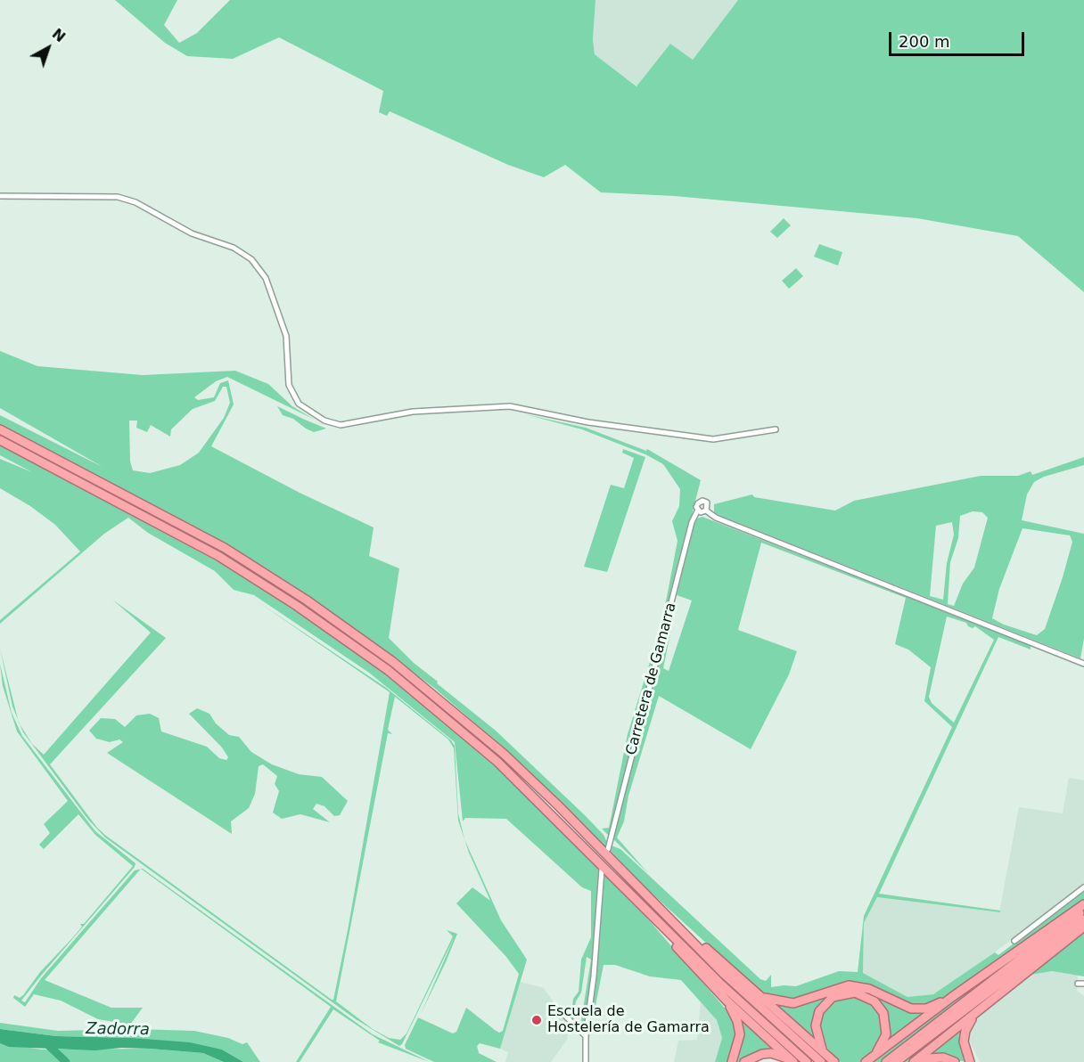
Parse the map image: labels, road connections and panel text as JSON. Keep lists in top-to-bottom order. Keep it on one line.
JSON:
{"streets":{"street":["Carretera de Gamarra"]},"water":["Zadorra"],"places":["Escuela de Hostelería de Gamarra"],"scale_bar":"200 m","north":"top right"}
